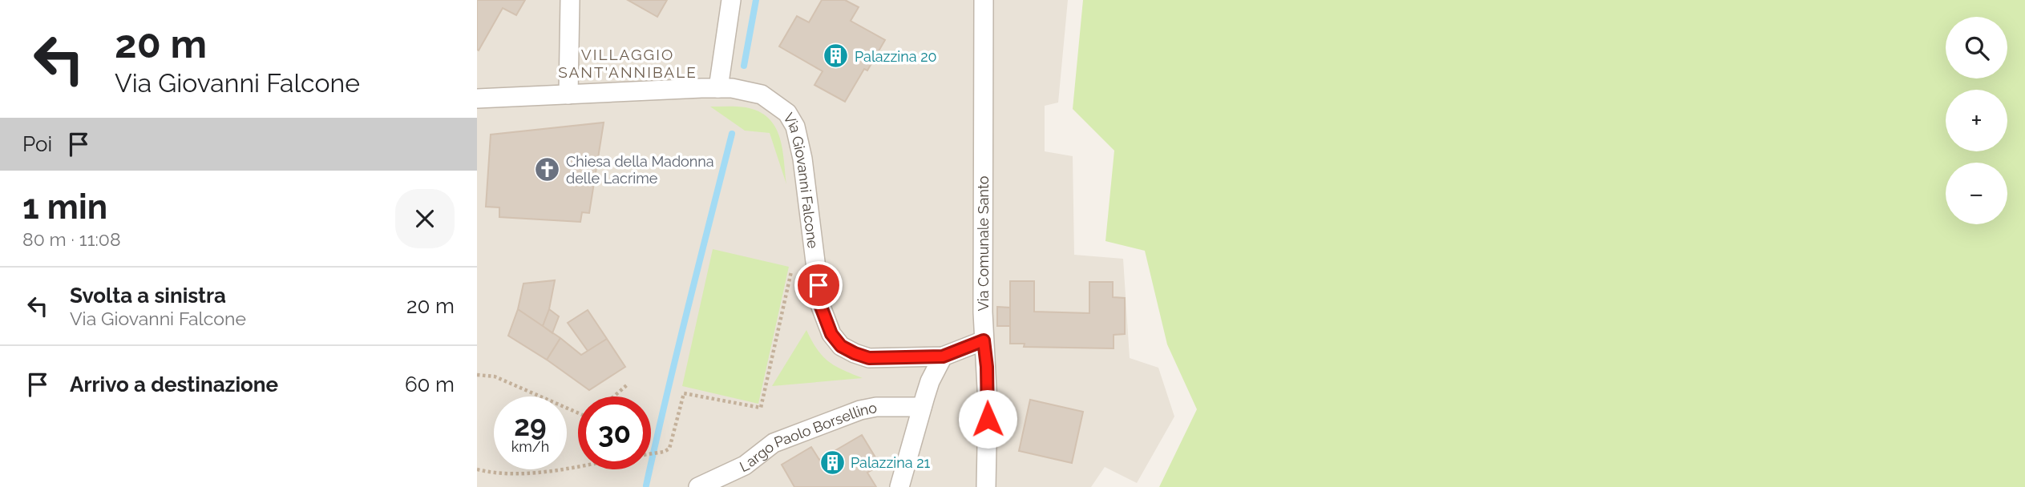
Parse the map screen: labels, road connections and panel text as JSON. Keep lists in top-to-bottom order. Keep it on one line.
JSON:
{"streets":{"street":["Via Giovanni Falcone","Via Comunale Santo","Largo Paolo Borsellino"]},"crossings":[["Via Giovanni Falcone","Via Comunale Santo"]],"districts":["VILLAGGIO SANT'ANNIBALE"],"places":{"building":["Palazzina 20","Palazzina 21"],"church":["Chiesa della Madonna delle Lacrime"]},"page":{"turn":["20 m","Via Giovanni Falcone"],"map_buttons":["+","−"],"then":"Poi","heading":["1 min","80 m · 11:08"],"list":[{"name":"Svolta a sinistra","note":"Via Giovanni Falcone","value":"20 m"},{"name":"Arrivo a destinazione","value":"60 m"}],"speed":"29 km/h","limit":"30"}}
